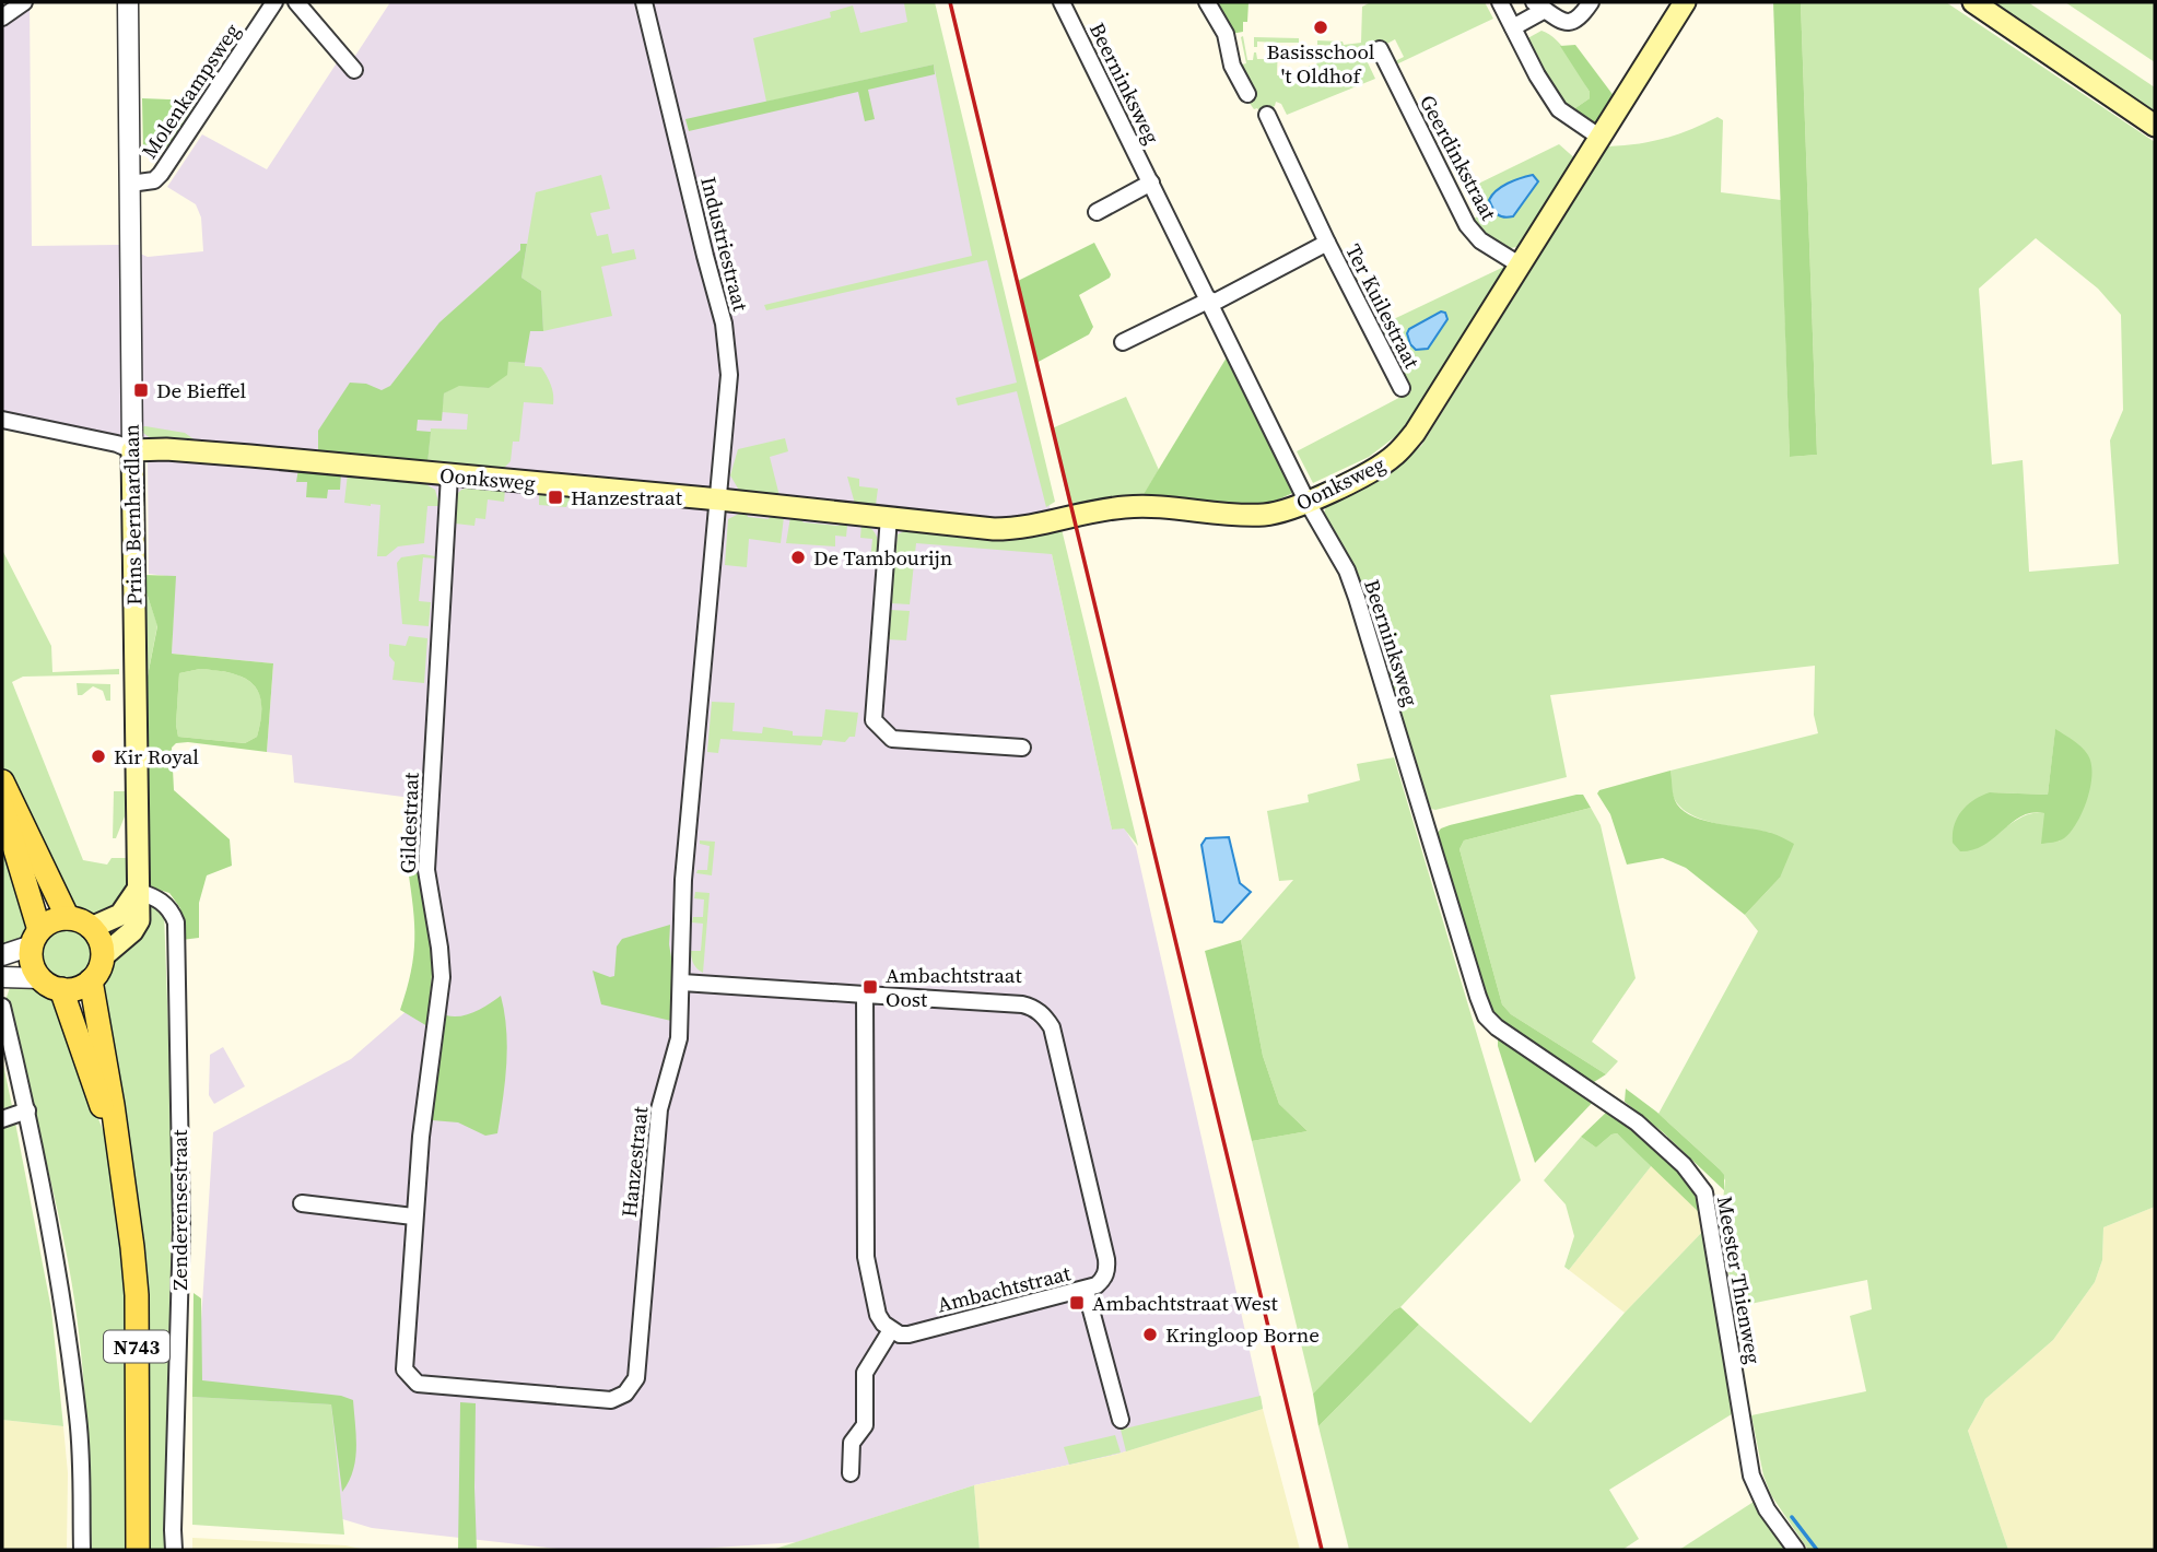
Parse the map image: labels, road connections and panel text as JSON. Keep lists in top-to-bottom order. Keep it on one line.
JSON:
{"streets":{"main road":["Oonksweg","Prins Bernhardlaan","Zenderensestraat","N743"],"street":["Beerninksweg","Molenkampsweg","Geerdinkstraat","Industriestraat","Ter Kuilestraat","Gildestraat","Hanzestraat","Meester Thienweg","Ambachtstraat"]},"crossings":[["Beerninksweg","Ter Kuilestraat"],["Beerninksweg","Oonksweg"],["Beerninksweg","Meester Thienweg"],["Molenkampsweg","Prins Bernhardlaan"],["Geerdinkstraat","Oonksweg"],["Industriestraat","Oonksweg"],["Industriestraat","Hanzestraat"],["Oonksweg","Prins Bernhardlaan"],["Oonksweg","Gildestraat"],["Oonksweg","Hanzestraat"],["Prins Bernhardlaan","Zenderensestraat"],["Prins Bernhardlaan","N743"],["Gildestraat","Hanzestraat"],["Hanzestraat","Ambachtstraat"],["Zenderensestraat","N743"]],"places":{"other":["Basisschool 't Oldhof","De Tambourijn","Kir Royal","Kringloop Borne"],"transit":["De Bieffel","Hanzestraat","Ambachtstraat Oost","Ambachtstraat West"]}}
